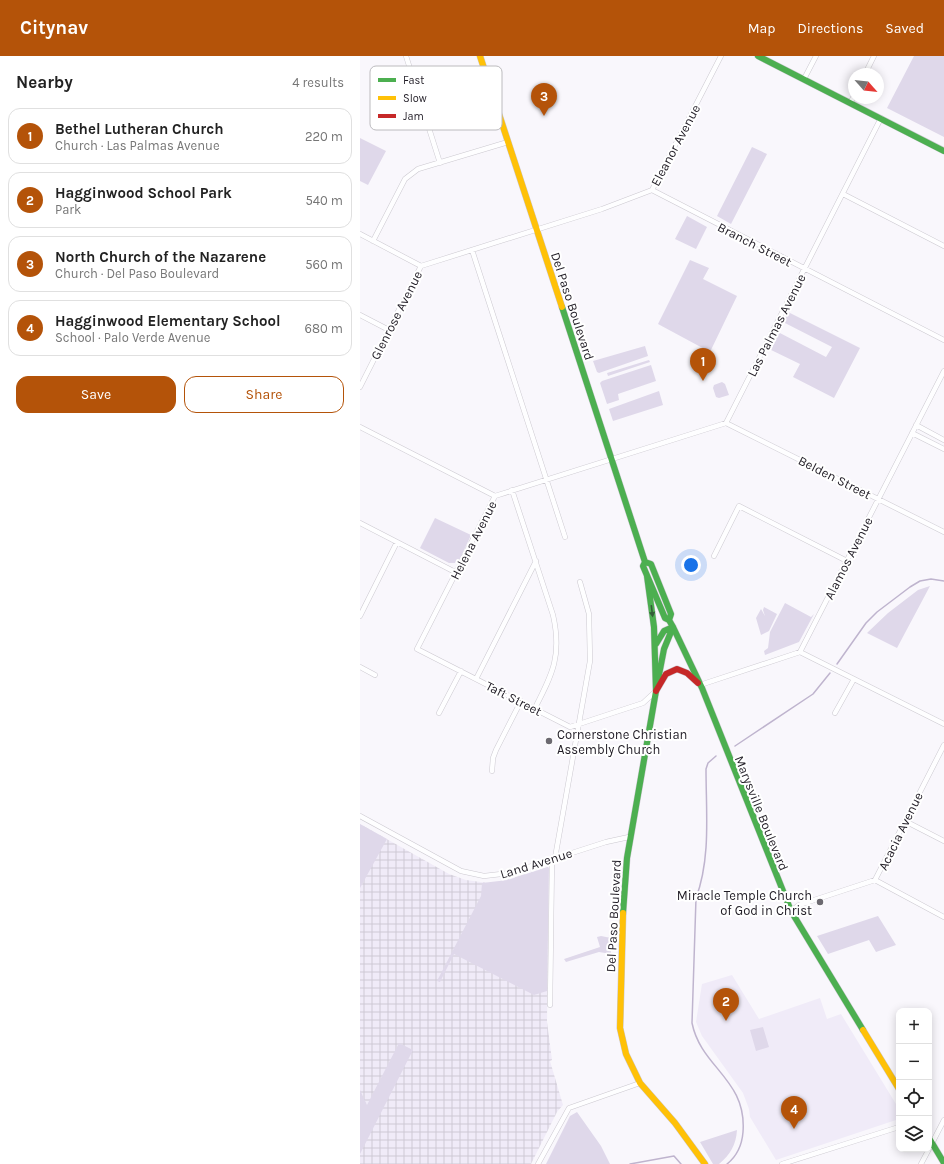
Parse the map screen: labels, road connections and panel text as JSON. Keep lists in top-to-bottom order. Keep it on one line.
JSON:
{"streets":{"main road":["Del Paso Boulevard","Marysville Boulevard"],"street":["Eleanor Avenue","Branch Street","Glenrose Avenue","Las Palmas Avenue","Belden Street","Helena Avenue","Alamos Avenue","Taft Street","Acacia Avenue","Land Avenue"]},"crossings":[["Eleanor Avenue","Branch Street"],["Eleanor Avenue","Del Paso Boulevard"],["Eleanor Avenue","Glenrose Avenue"],["Branch Street","Las Palmas Avenue"],["Del Paso Boulevard","Glenrose Avenue"],["Del Paso Boulevard","Helena Avenue"],["Del Paso Boulevard","Taft Street"],["Del Paso Boulevard","Marysville Boulevard"],["Del Paso Boulevard","Land Avenue"],["Las Palmas Avenue","Belden Street"],["Belden Street","Alamos Avenue"],["Helena Avenue","Taft Street"],["Marysville Boulevard","Acacia Avenue"]],"places":["Cornerstone Christian Assembly Church","Miracle Temple Church of God in Christ"],"legend":["Fast","Slow","Jam"],"north":"bottom right","page":{"header":"Citynav","nav":["Map","Directions","Saved"],"heading":["Nearby","4 results"],"pins":["3","1","2","4"],"list":[{"mark":"1","name":"Bethel Lutheran Church","note":"Church · Las Palmas Avenue","value":"220 m"},{"mark":"2","name":"Hagginwood School Park","note":"Park","value":"540 m"},{"mark":"3","name":"North Church of the Nazarene","note":"Church · Del Paso Boulevard","value":"560 m"},{"mark":"4","name":"Hagginwood Elementary School","note":"School · Palo Verde Avenue","value":"680 m"}],"buttons":["Save","Share"],"map_buttons":["+","−"]}}
